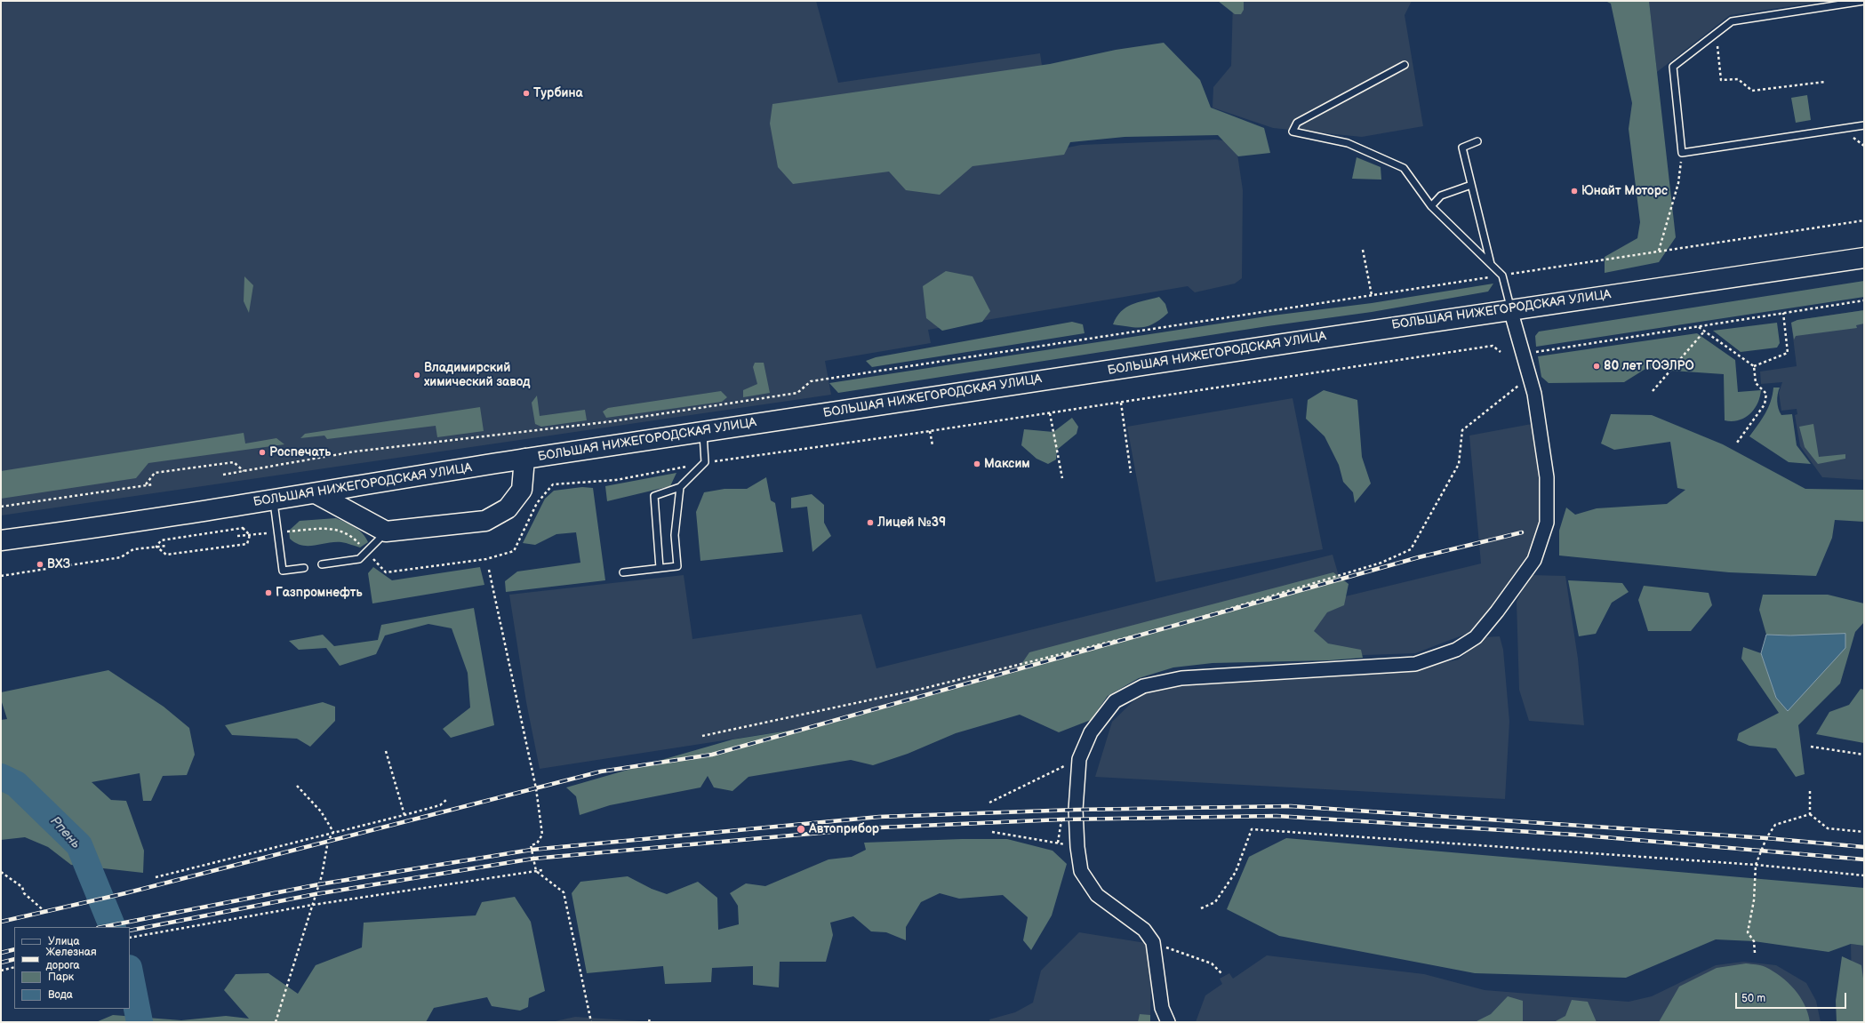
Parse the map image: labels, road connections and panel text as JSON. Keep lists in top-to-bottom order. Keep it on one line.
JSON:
{"streets":{"main road":["БОЛЬШАЯ НИЖЕГОРОДСКАЯ УЛИЦА"]},"water":["Рпень"],"places":["Турбина","Юнайт Моторс","80 лет ГОЭЛРО","Владимирский химический завод","Роспечать","Максим","Лицей №39","ВХЗ","Газпромнефть","Автоприбор"],"legend":["Улица","Железная дорога","Парк","Вода"],"scale_bar":"50 m"}
